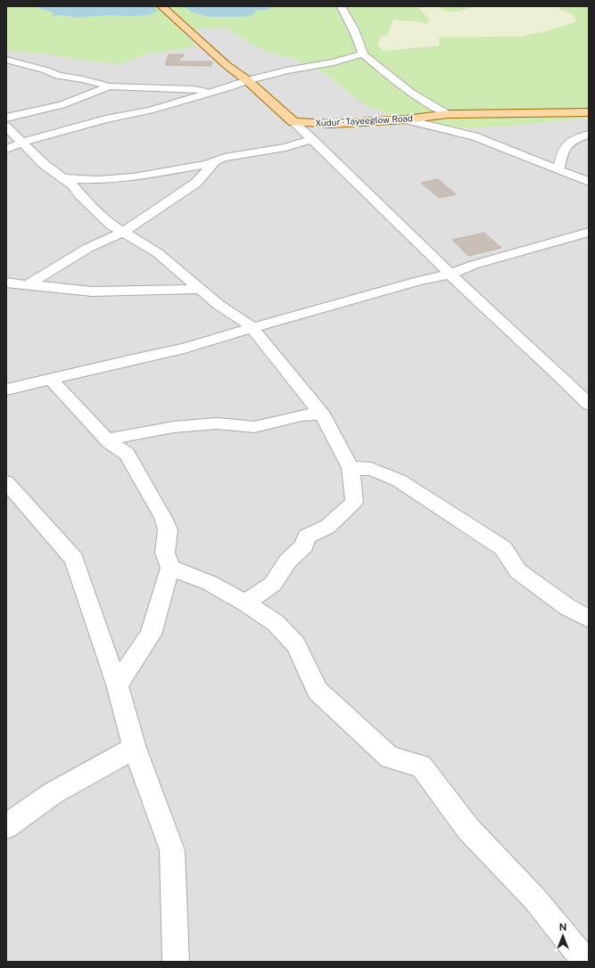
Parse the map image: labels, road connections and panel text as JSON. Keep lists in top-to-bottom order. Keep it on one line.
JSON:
{"streets":{"main road":["Xudur - Tayeeglow Road"]},"north":"top"}
